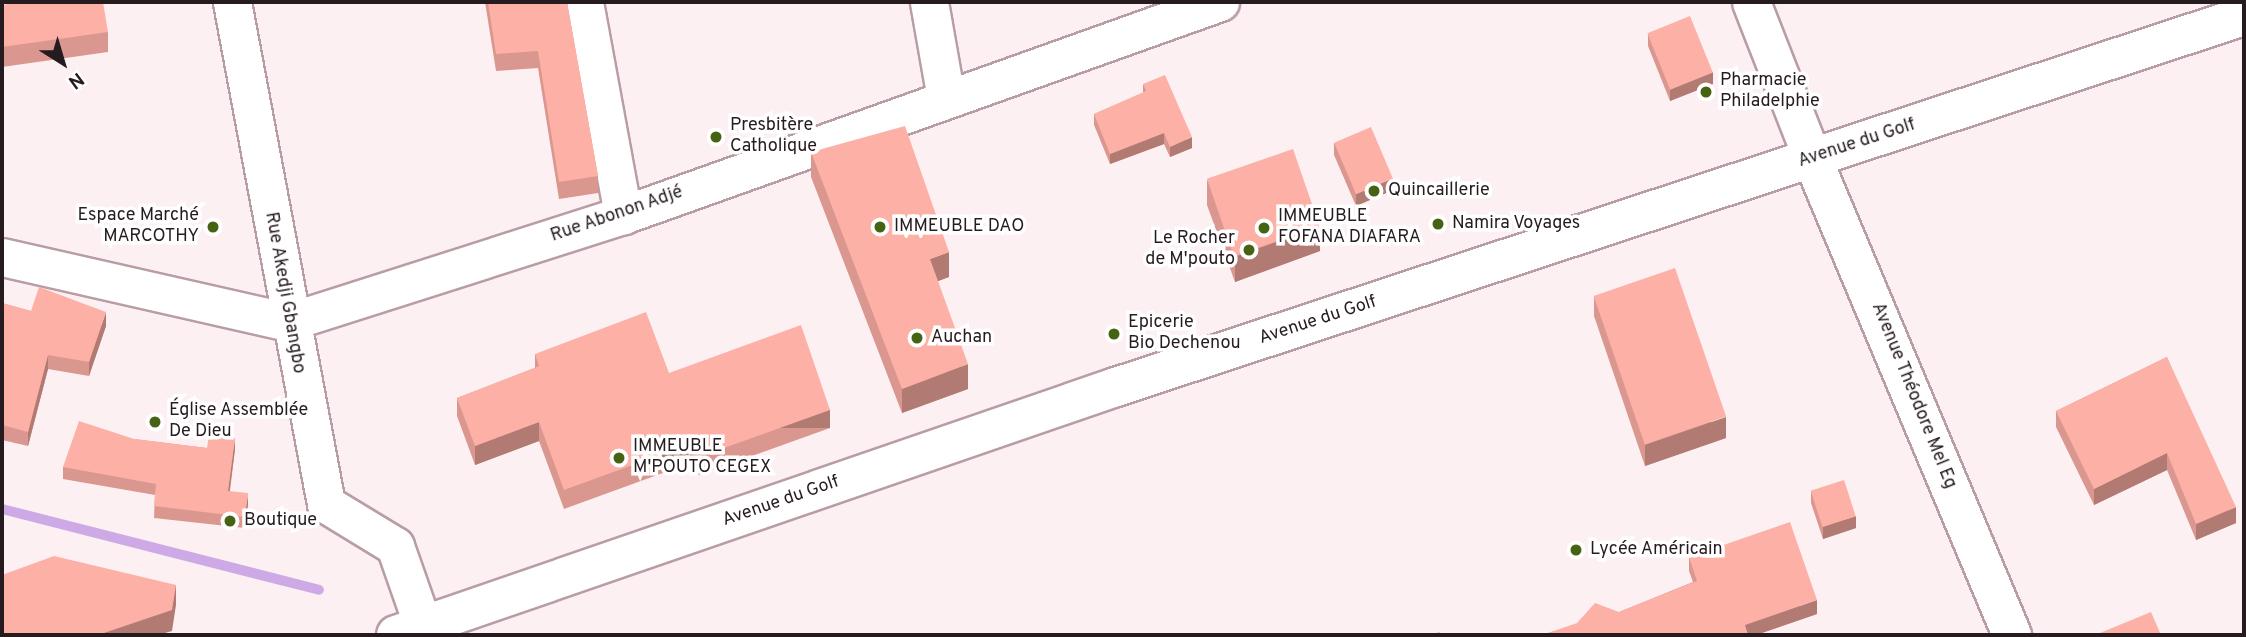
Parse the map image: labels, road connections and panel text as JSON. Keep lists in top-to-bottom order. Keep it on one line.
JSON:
{"streets":{"main road":["Avenue du Golf","Avenue Théodore Mel Eg"],"street":["Rue Abonon Adjé","Rue Akedji Gbangbo"]},"crossings":[["Avenue du Golf","Rue Akedji Gbangbo"],["Avenue du Golf","Avenue Théodore Mel Eg"],["Rue Abonon Adjé","Rue Akedji Gbangbo"]],"places":["Pharmacie Philadelphie","Presbitère Catholique","Quincaillerie","Namira Voyages","Espace Marché MARCOTHY","IMMEUBLE DAO","IMMEUBLE FOFANA DIAFARA","Le Rocher de M'pouto","Epicerie Bio Dechenou","Auchan","Église Assemblée De Dieu","IMMEUBLE M'POUTO CEGEX","Boutique","Lycée Américain"],"north":"bottom right"}
